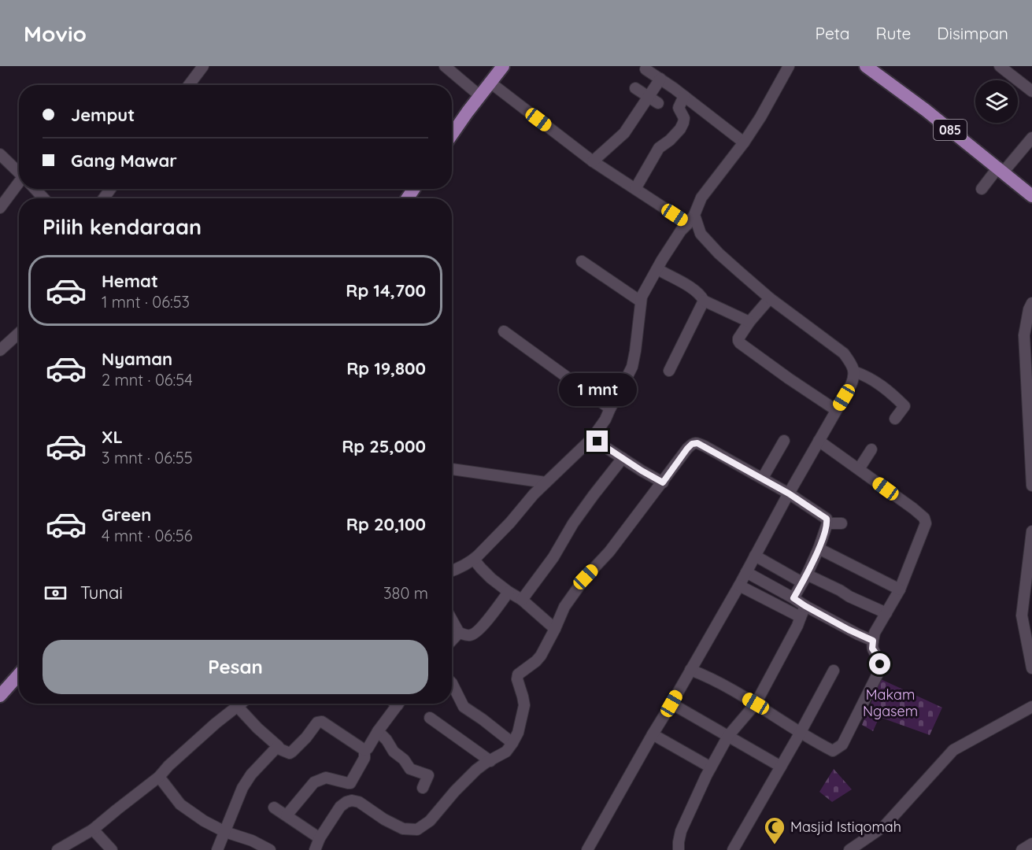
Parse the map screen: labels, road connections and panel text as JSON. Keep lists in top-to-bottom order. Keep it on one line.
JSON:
{"streets":{"main road":["085"]},"parks":["Makam Ngasem"],"places":{"mosque":["Masjid Istiqomah"]},"page":{"header":"Movio","nav":["Peta","Rute","Disimpan"],"banner":["Jemput","Gang Mawar"],"heading":"Pilih kendaraan","list":[{"name":"Hemat","note":"1 mnt · 06:53","value":"Rp 14,700"},{"name":"Nyaman","note":"2 mnt · 06:54","value":"Rp 19,800"},{"name":"XL","note":"3 mnt · 06:55","value":"Rp 25,000"},{"name":"Green","note":"4 mnt · 06:56","value":"Rp 20,100"}],"bubble":"1 mnt","pay":["Tunai","380 m"],"buttons":"Pesan"}}
